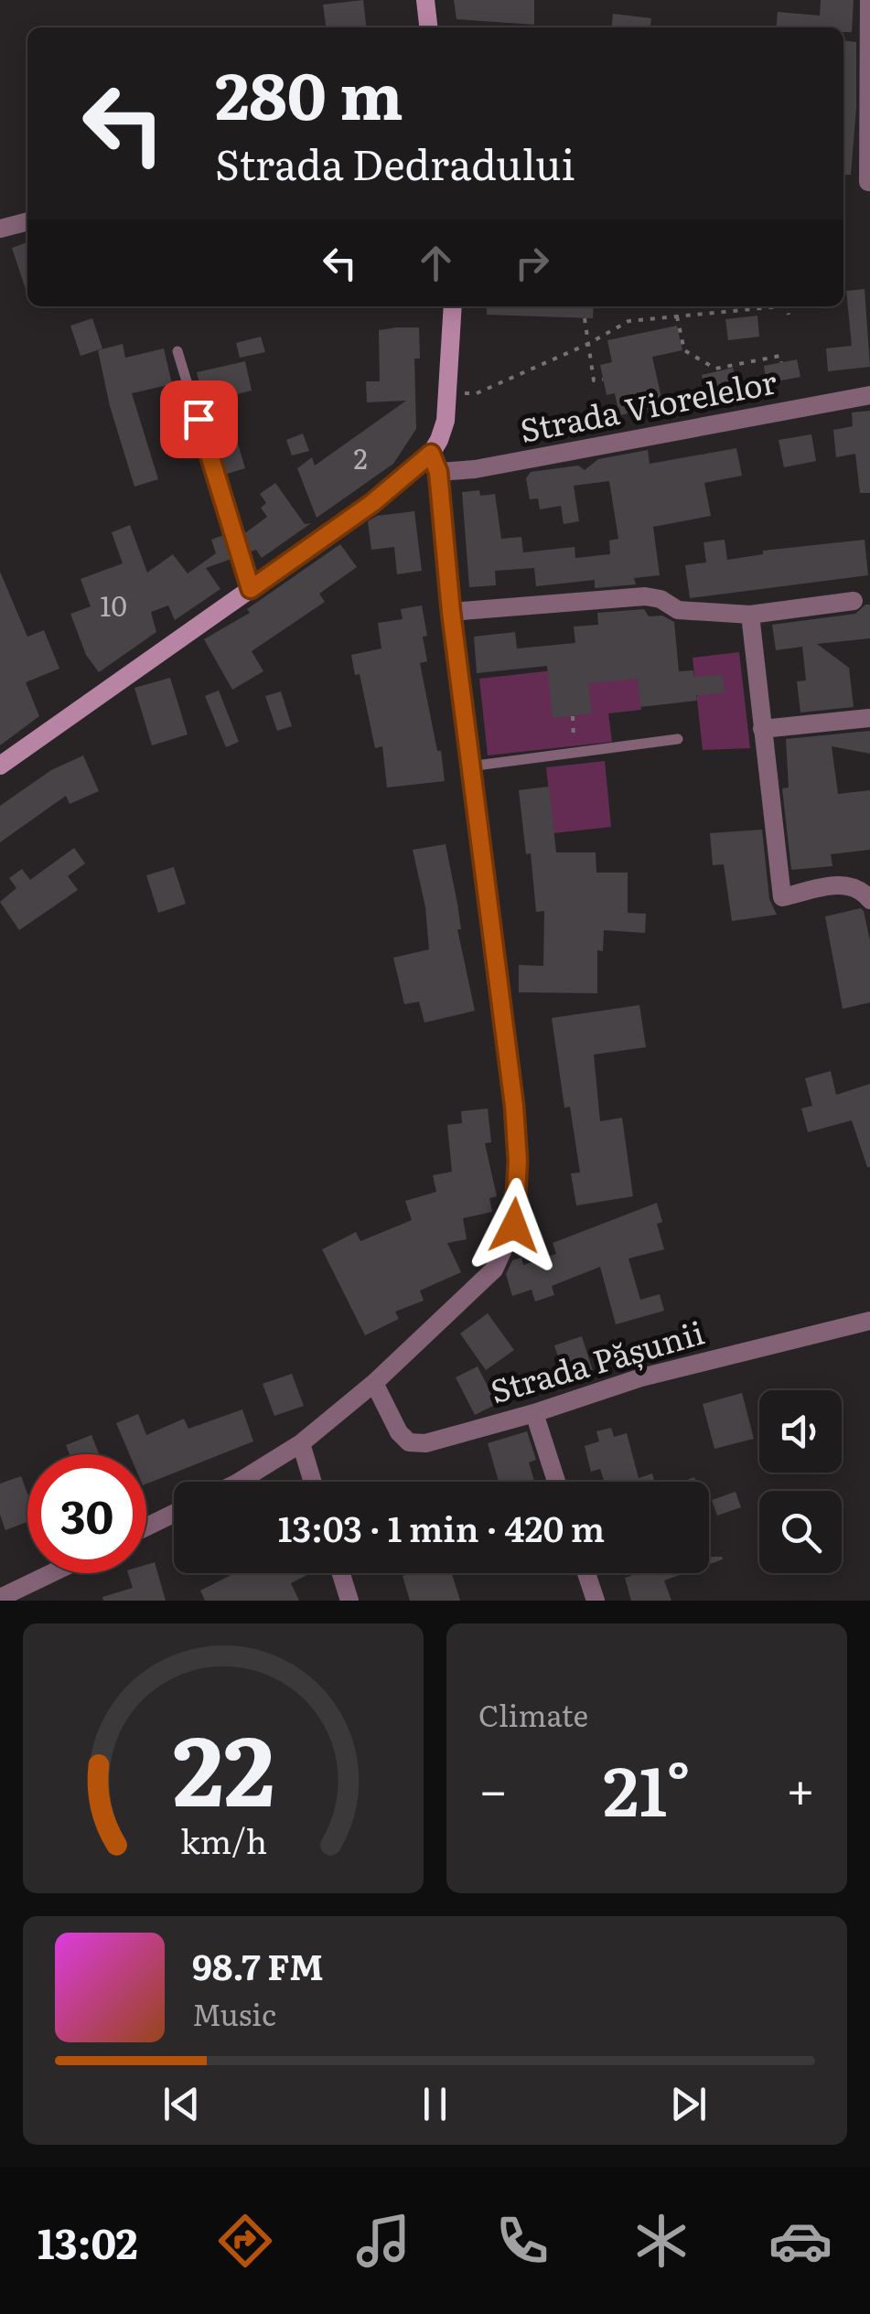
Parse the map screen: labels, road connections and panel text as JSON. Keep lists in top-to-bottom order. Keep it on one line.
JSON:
{"streets":{"street":["Strada Viorelelor","Strada Pășunii"]},"house_numbers":["2","10"],"page":{"turn":["280 m","Strada Dedradului"],"limit":"30","trip":"13:03 · 1 min · 420 m","tile":"Climate","heat":["−","21°","+"],"song":["98.7 FM","Music"],"tabs":"13:02","gauge":["22","km/h"]}}
